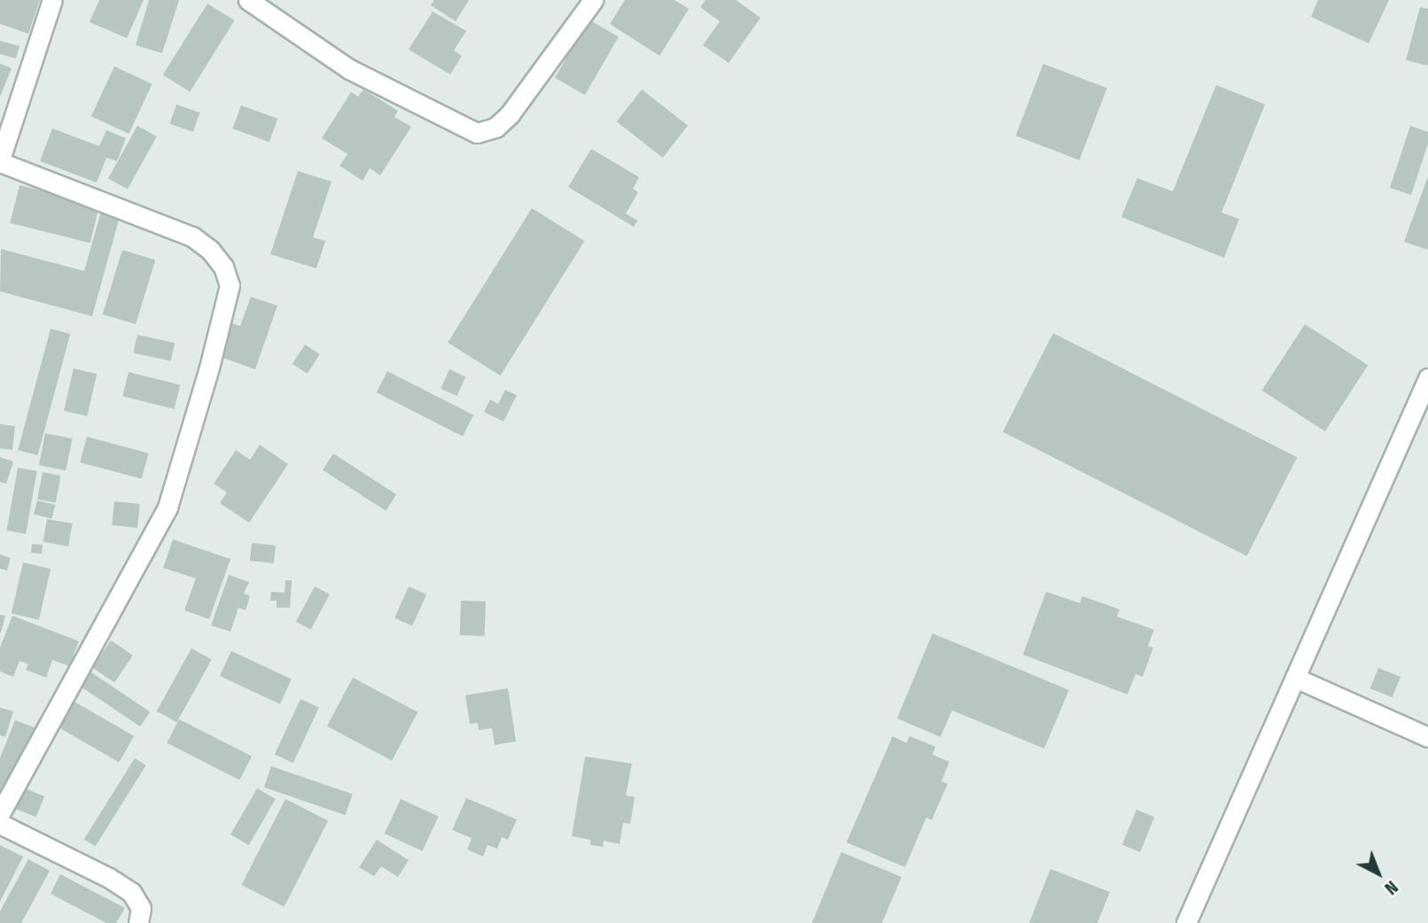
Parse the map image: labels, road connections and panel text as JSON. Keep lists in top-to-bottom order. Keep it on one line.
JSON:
{"north":"bottom right"}
